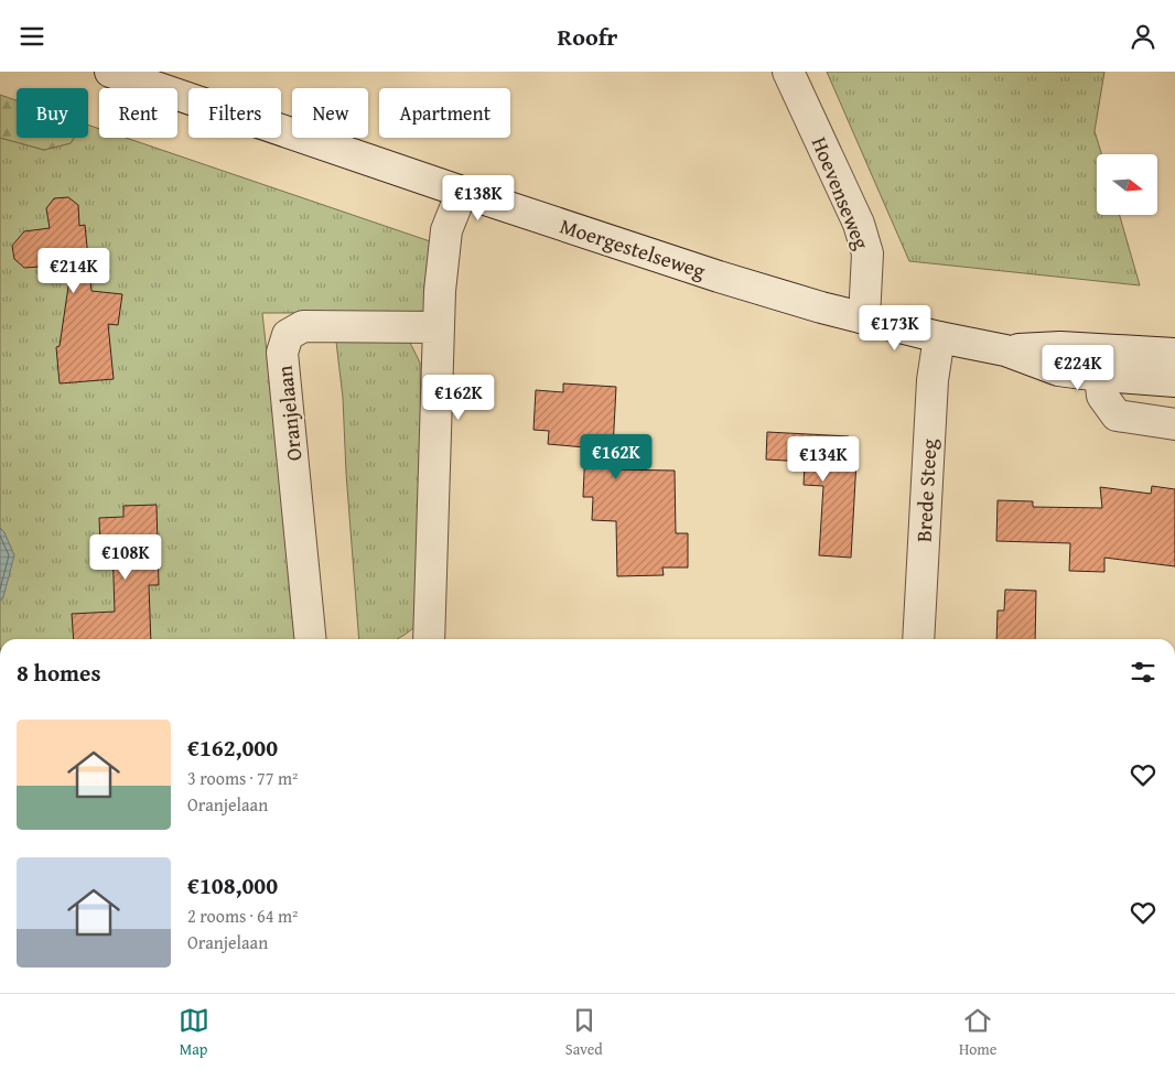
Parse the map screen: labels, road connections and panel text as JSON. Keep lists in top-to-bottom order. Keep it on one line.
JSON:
{"streets":{"street":["Hoevenseweg","Moergestelseweg","Oranjelaan","Brede Steeg"]},"crossings":[["Hoevenseweg","Moergestelseweg"],["Moergestelseweg","Brede Steeg"]],"north":"right","page":{"header":"Roofr","chip":["Buy","Rent","Filters","New","Apartment"],"price":["€138K","€214K","€173K","€224K","€162K","€162K","€134K","€108K"],"heading":"8 homes","list":[{"name":"€162,000","note":"3 rooms · 77 m² · Oranjelaan"},{"name":"€108,000","note":"2 rooms · 64 m² · Oranjelaan"}],"tabs":["Map","Saved","Home"]}}
